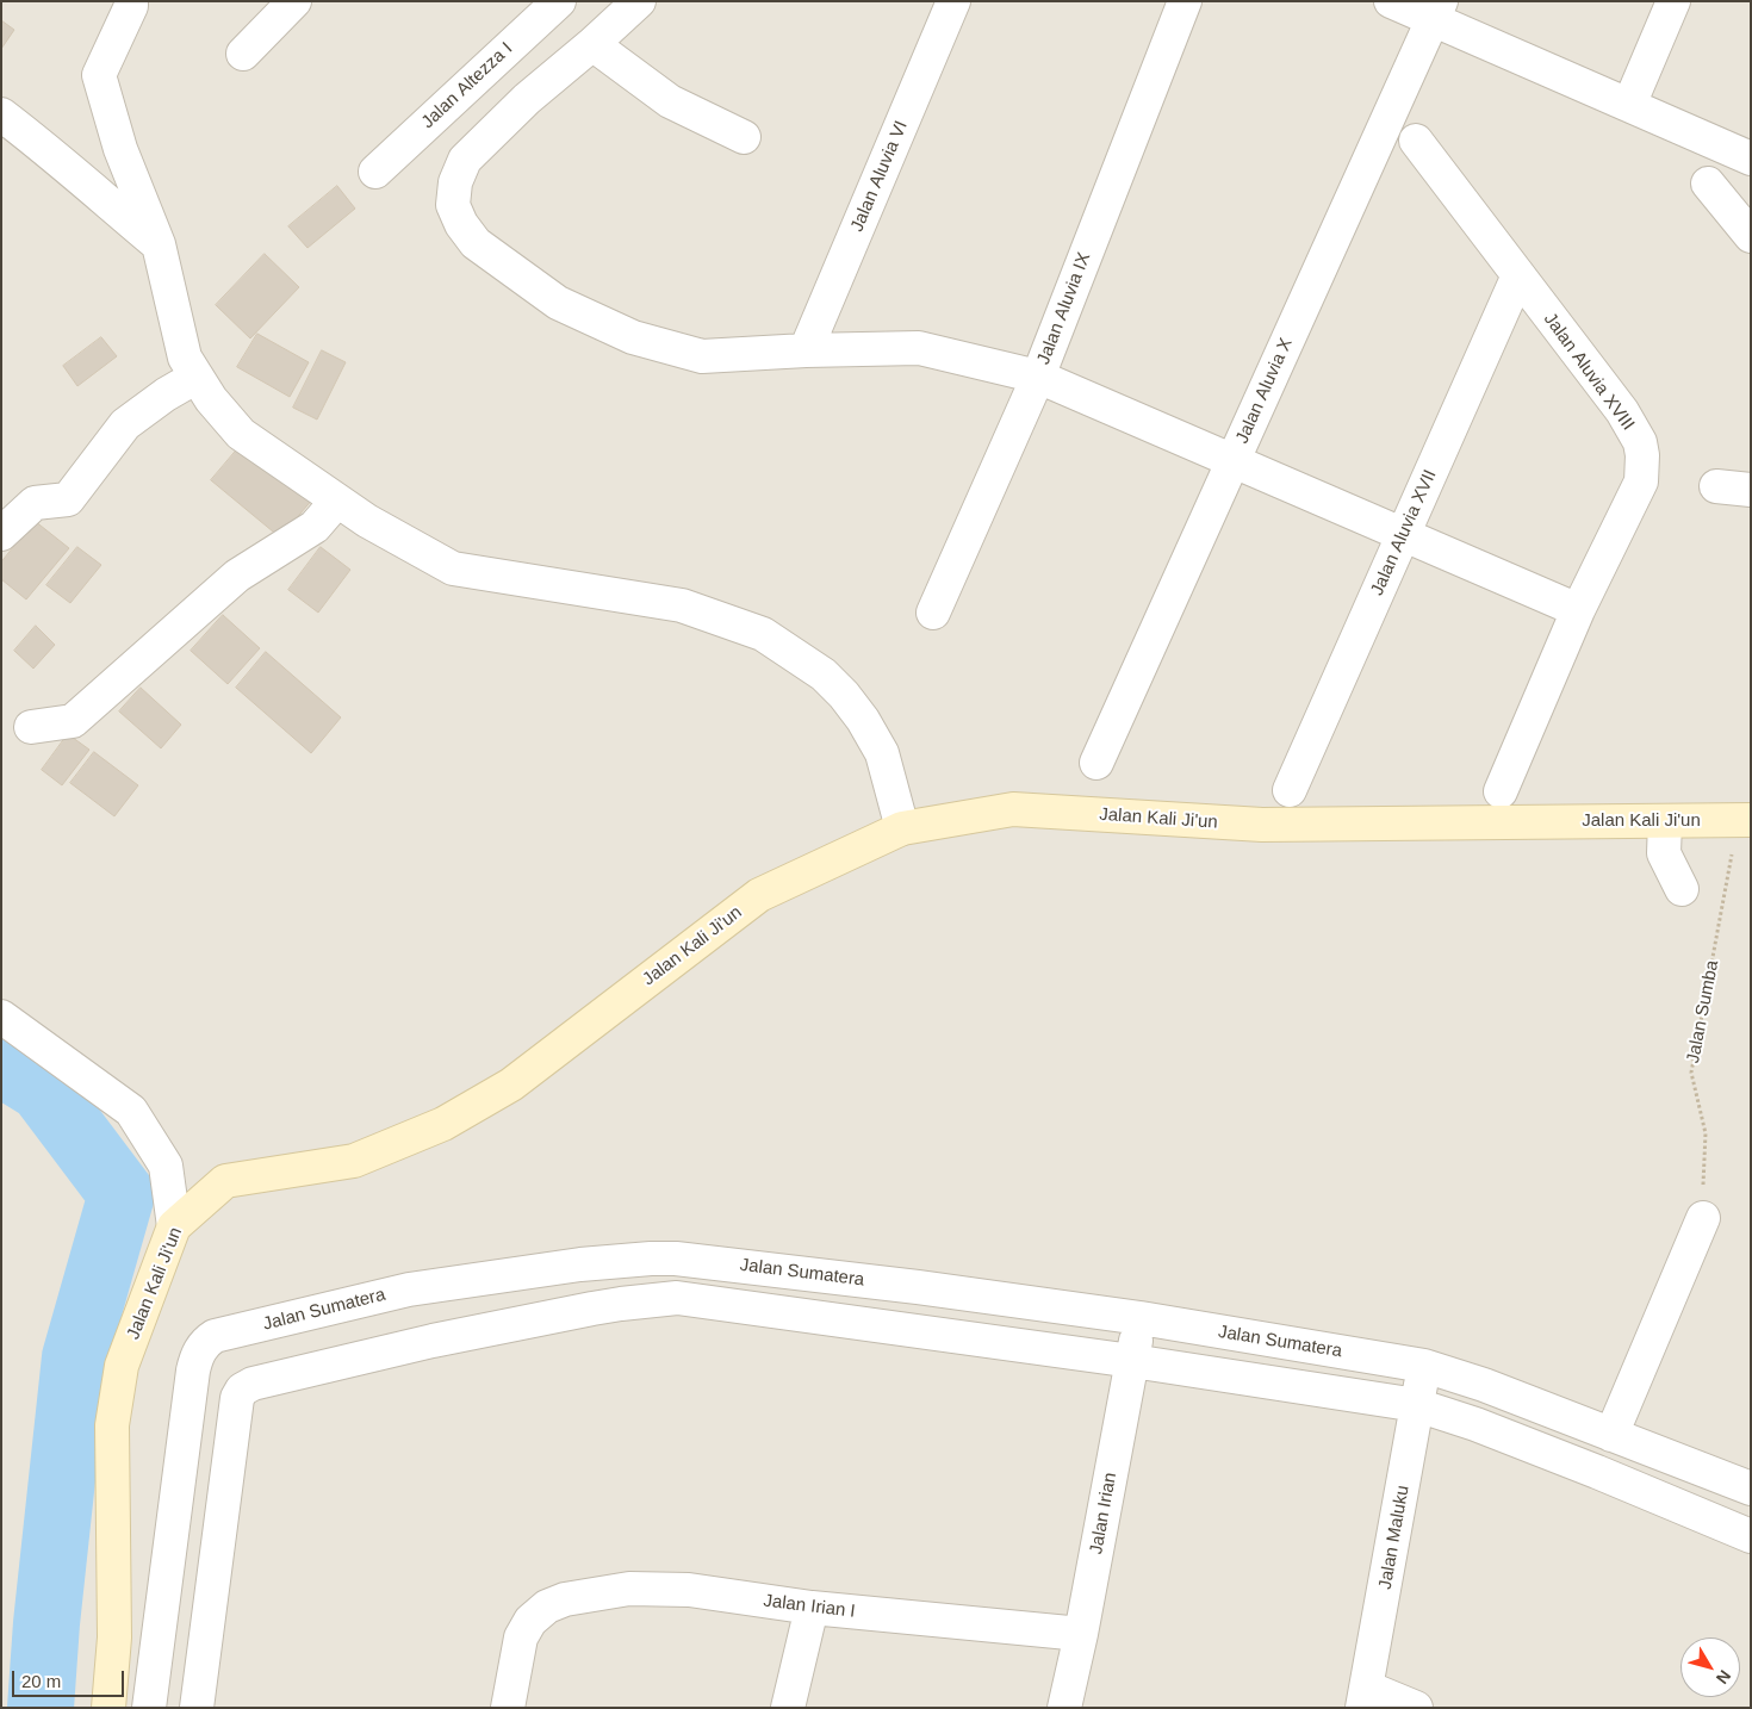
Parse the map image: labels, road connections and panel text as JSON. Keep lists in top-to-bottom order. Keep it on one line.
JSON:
{"streets":{"street":["Jalan Altezza I","Jalan Aluvia VI","Jalan Aluvia IX","Jalan Aluvia XVIII","Jalan Aluvia X","Jalan Aluvia XVII","Jalan Kali Ji'un","Jalan Sumatera","Jalan Irian","Jalan Maluku","Jalan Irian I"],"path":["Jalan Sumba"]},"crossings":[["Jalan Aluvia XVIII","Jalan Aluvia XVII"],["Jalan Kali Ji'un","Jalan Sumba"],["Jalan Sumatera","Jalan Irian"],["Jalan Sumatera","Jalan Maluku"],["Jalan Irian","Jalan Irian I"]],"scale_bar":"20 m","north":"bottom right"}
